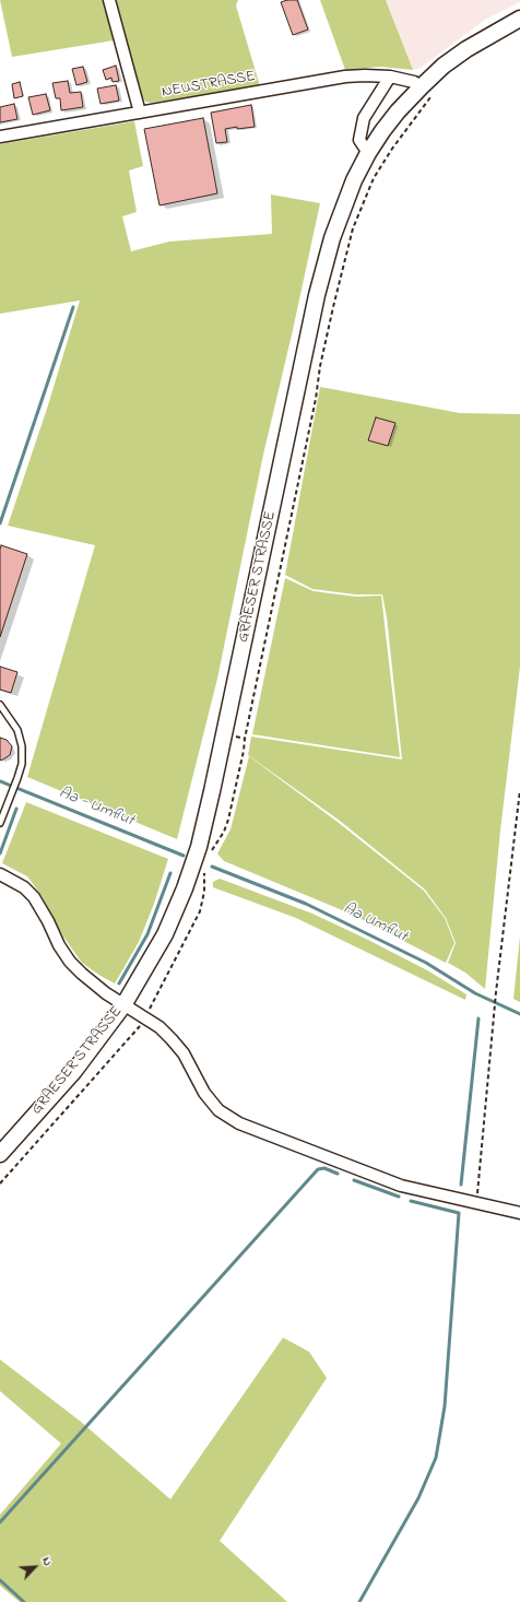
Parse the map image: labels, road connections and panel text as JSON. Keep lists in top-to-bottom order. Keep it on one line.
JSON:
{"streets":{"main road":["GRAESER STRASSE"],"street":["NEUSTRASSE"]},"crossings":[["NEUSTRASSE","GRAESER STRASSE"]],"water":["Aa - Umflut","Aa Umflut"],"north":"top right"}
